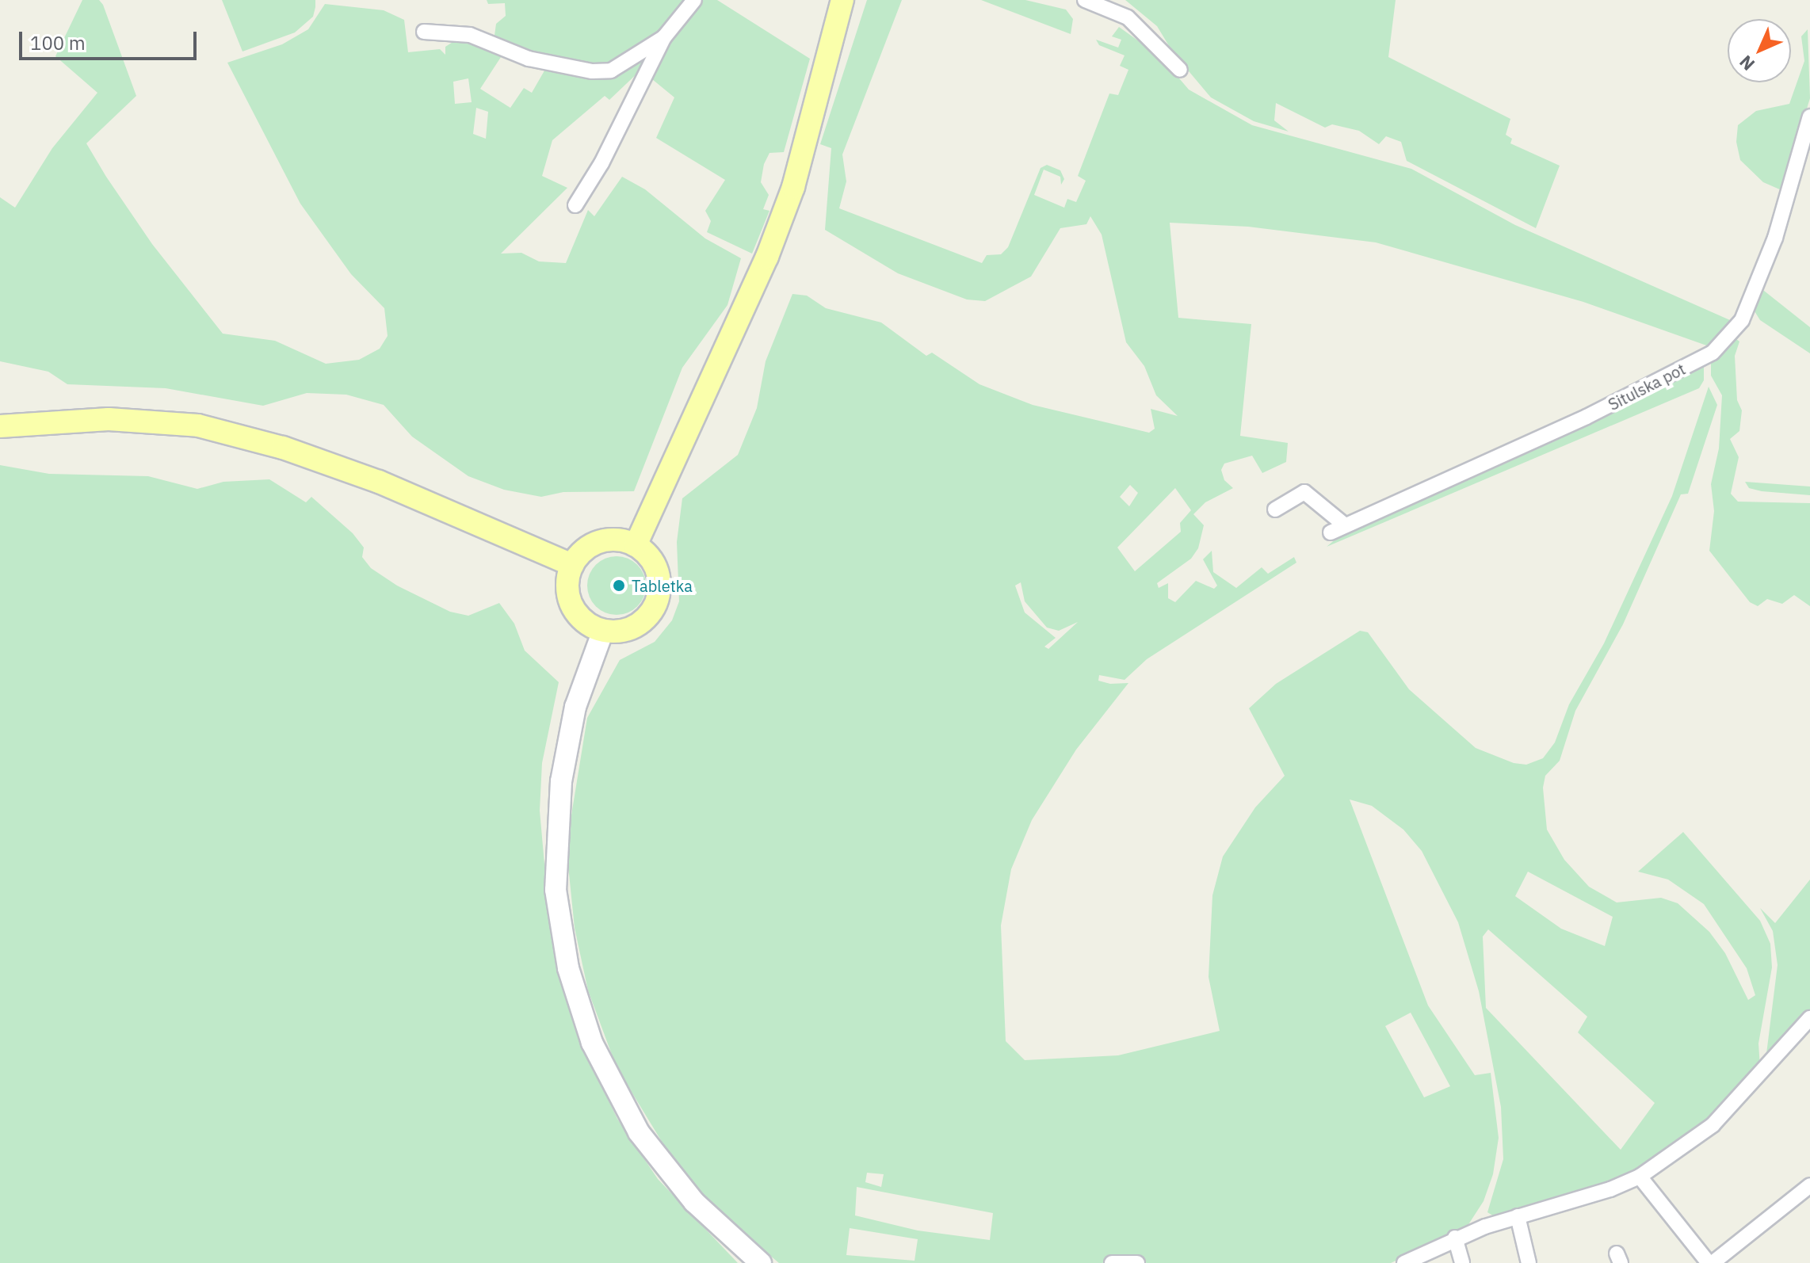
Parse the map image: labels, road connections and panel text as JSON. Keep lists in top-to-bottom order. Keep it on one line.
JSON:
{"streets":{"street":["Situlska pot"]},"places":["Tabletka"],"scale_bar":"100 m","north":"bottom left"}
